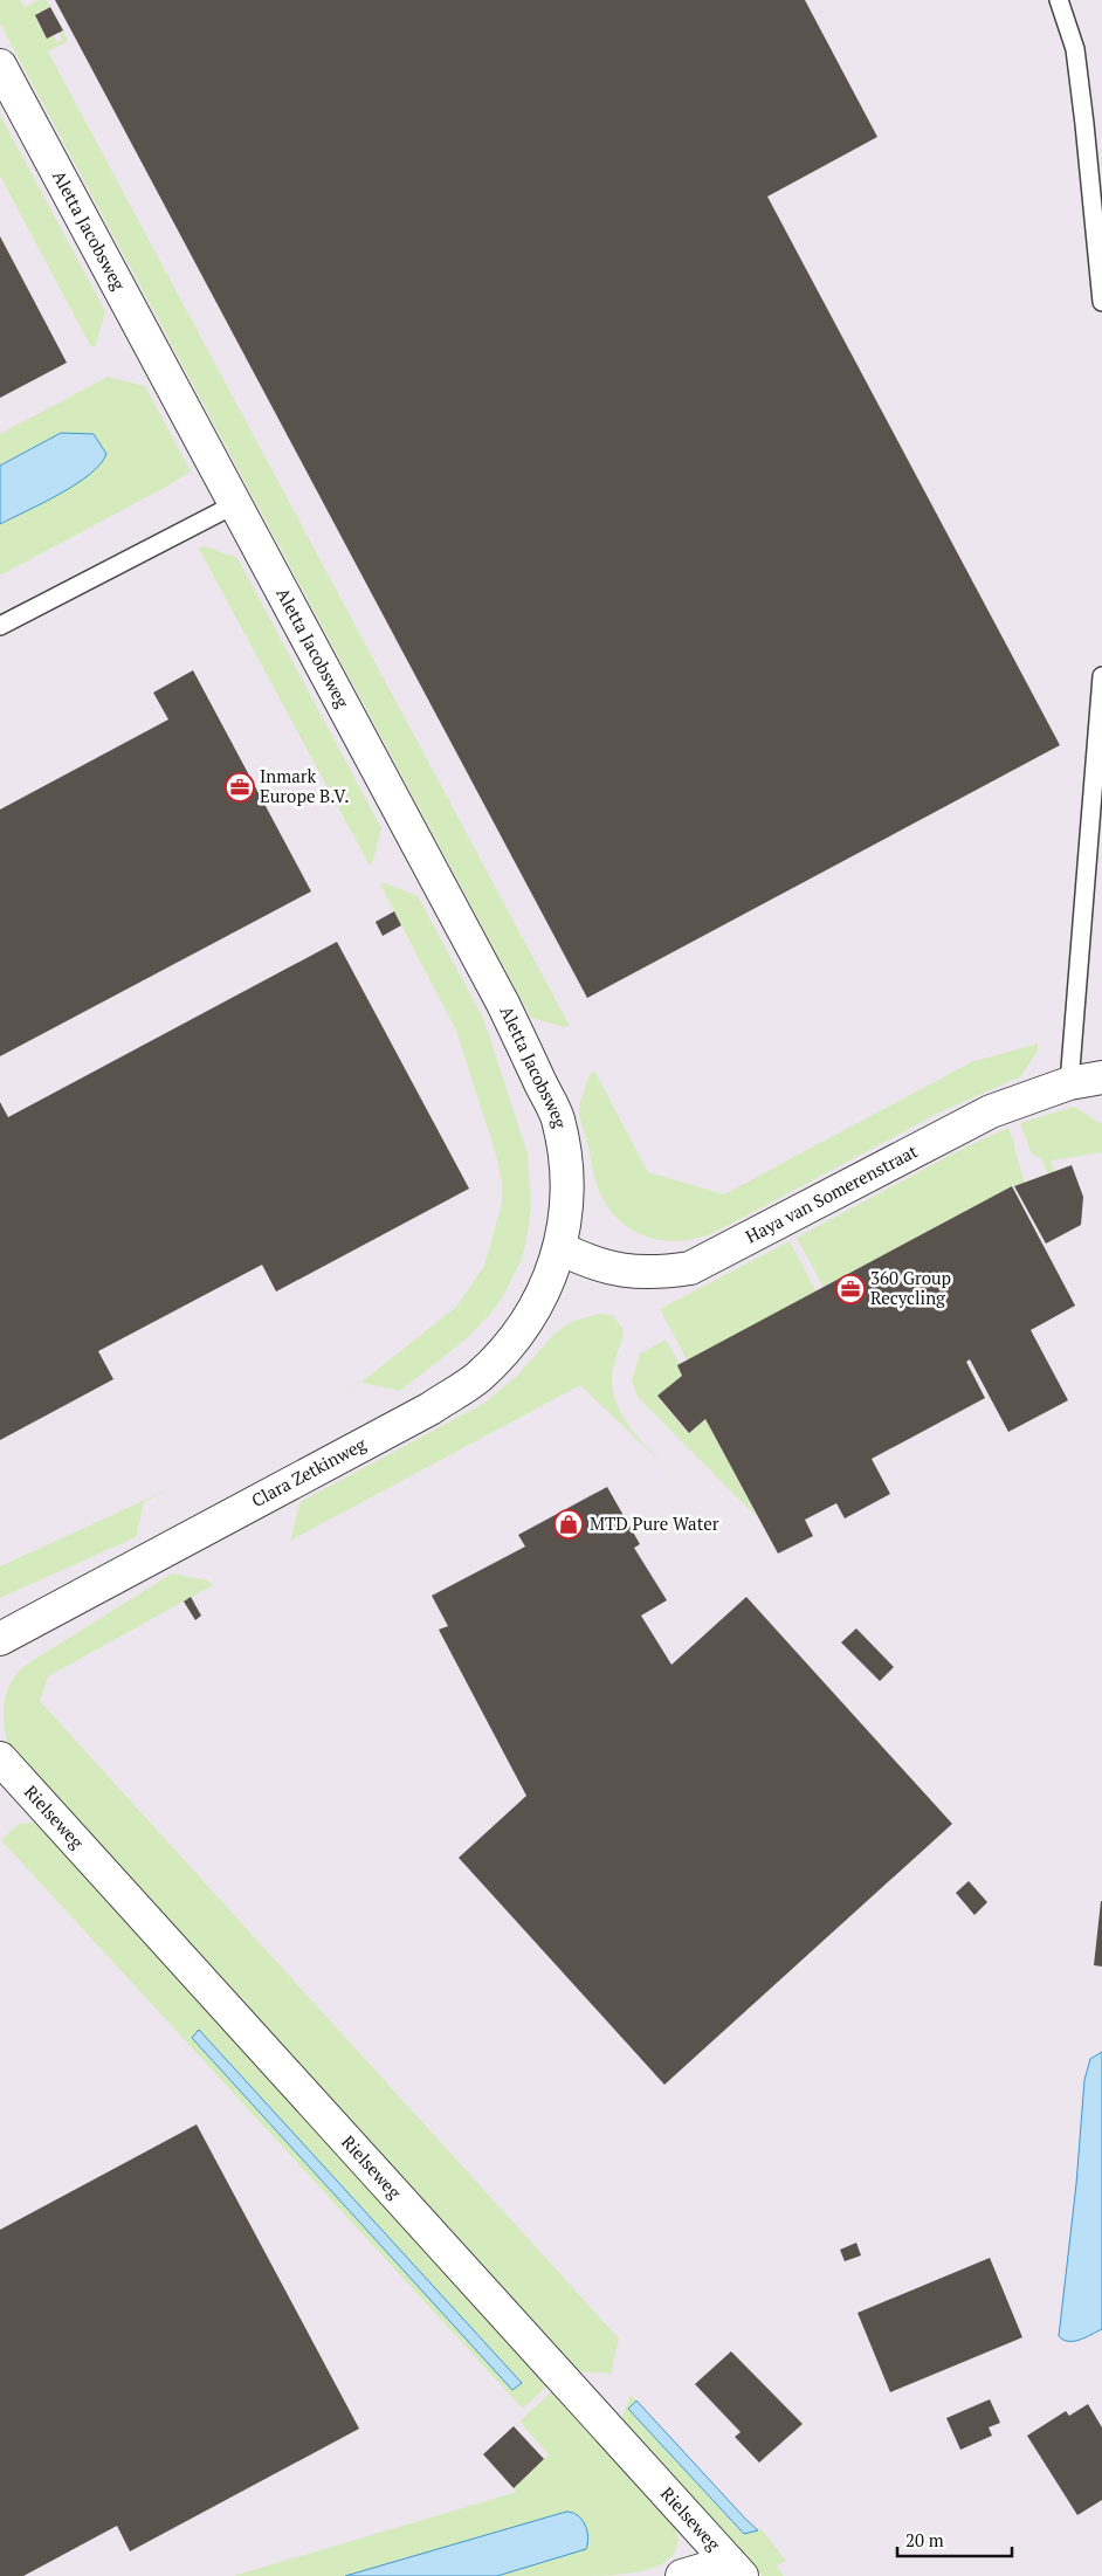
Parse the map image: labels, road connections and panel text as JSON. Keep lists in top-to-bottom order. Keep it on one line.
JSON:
{"streets":{"street":["Aletta Jacobsweg","Haya van Somerenstraat","Clara Zetkinweg","Rielseweg"]},"crossings":[["Aletta Jacobsweg","Haya van Somerenstraat"],["Aletta Jacobsweg","Clara Zetkinweg"],["Haya van Somerenstraat","Clara Zetkinweg"]],"places":{"office":["Inmark Europe B.V.","360 Group Recycling"],"shop":["MTD Pure Water"]},"scale_bar":"20 m"}
